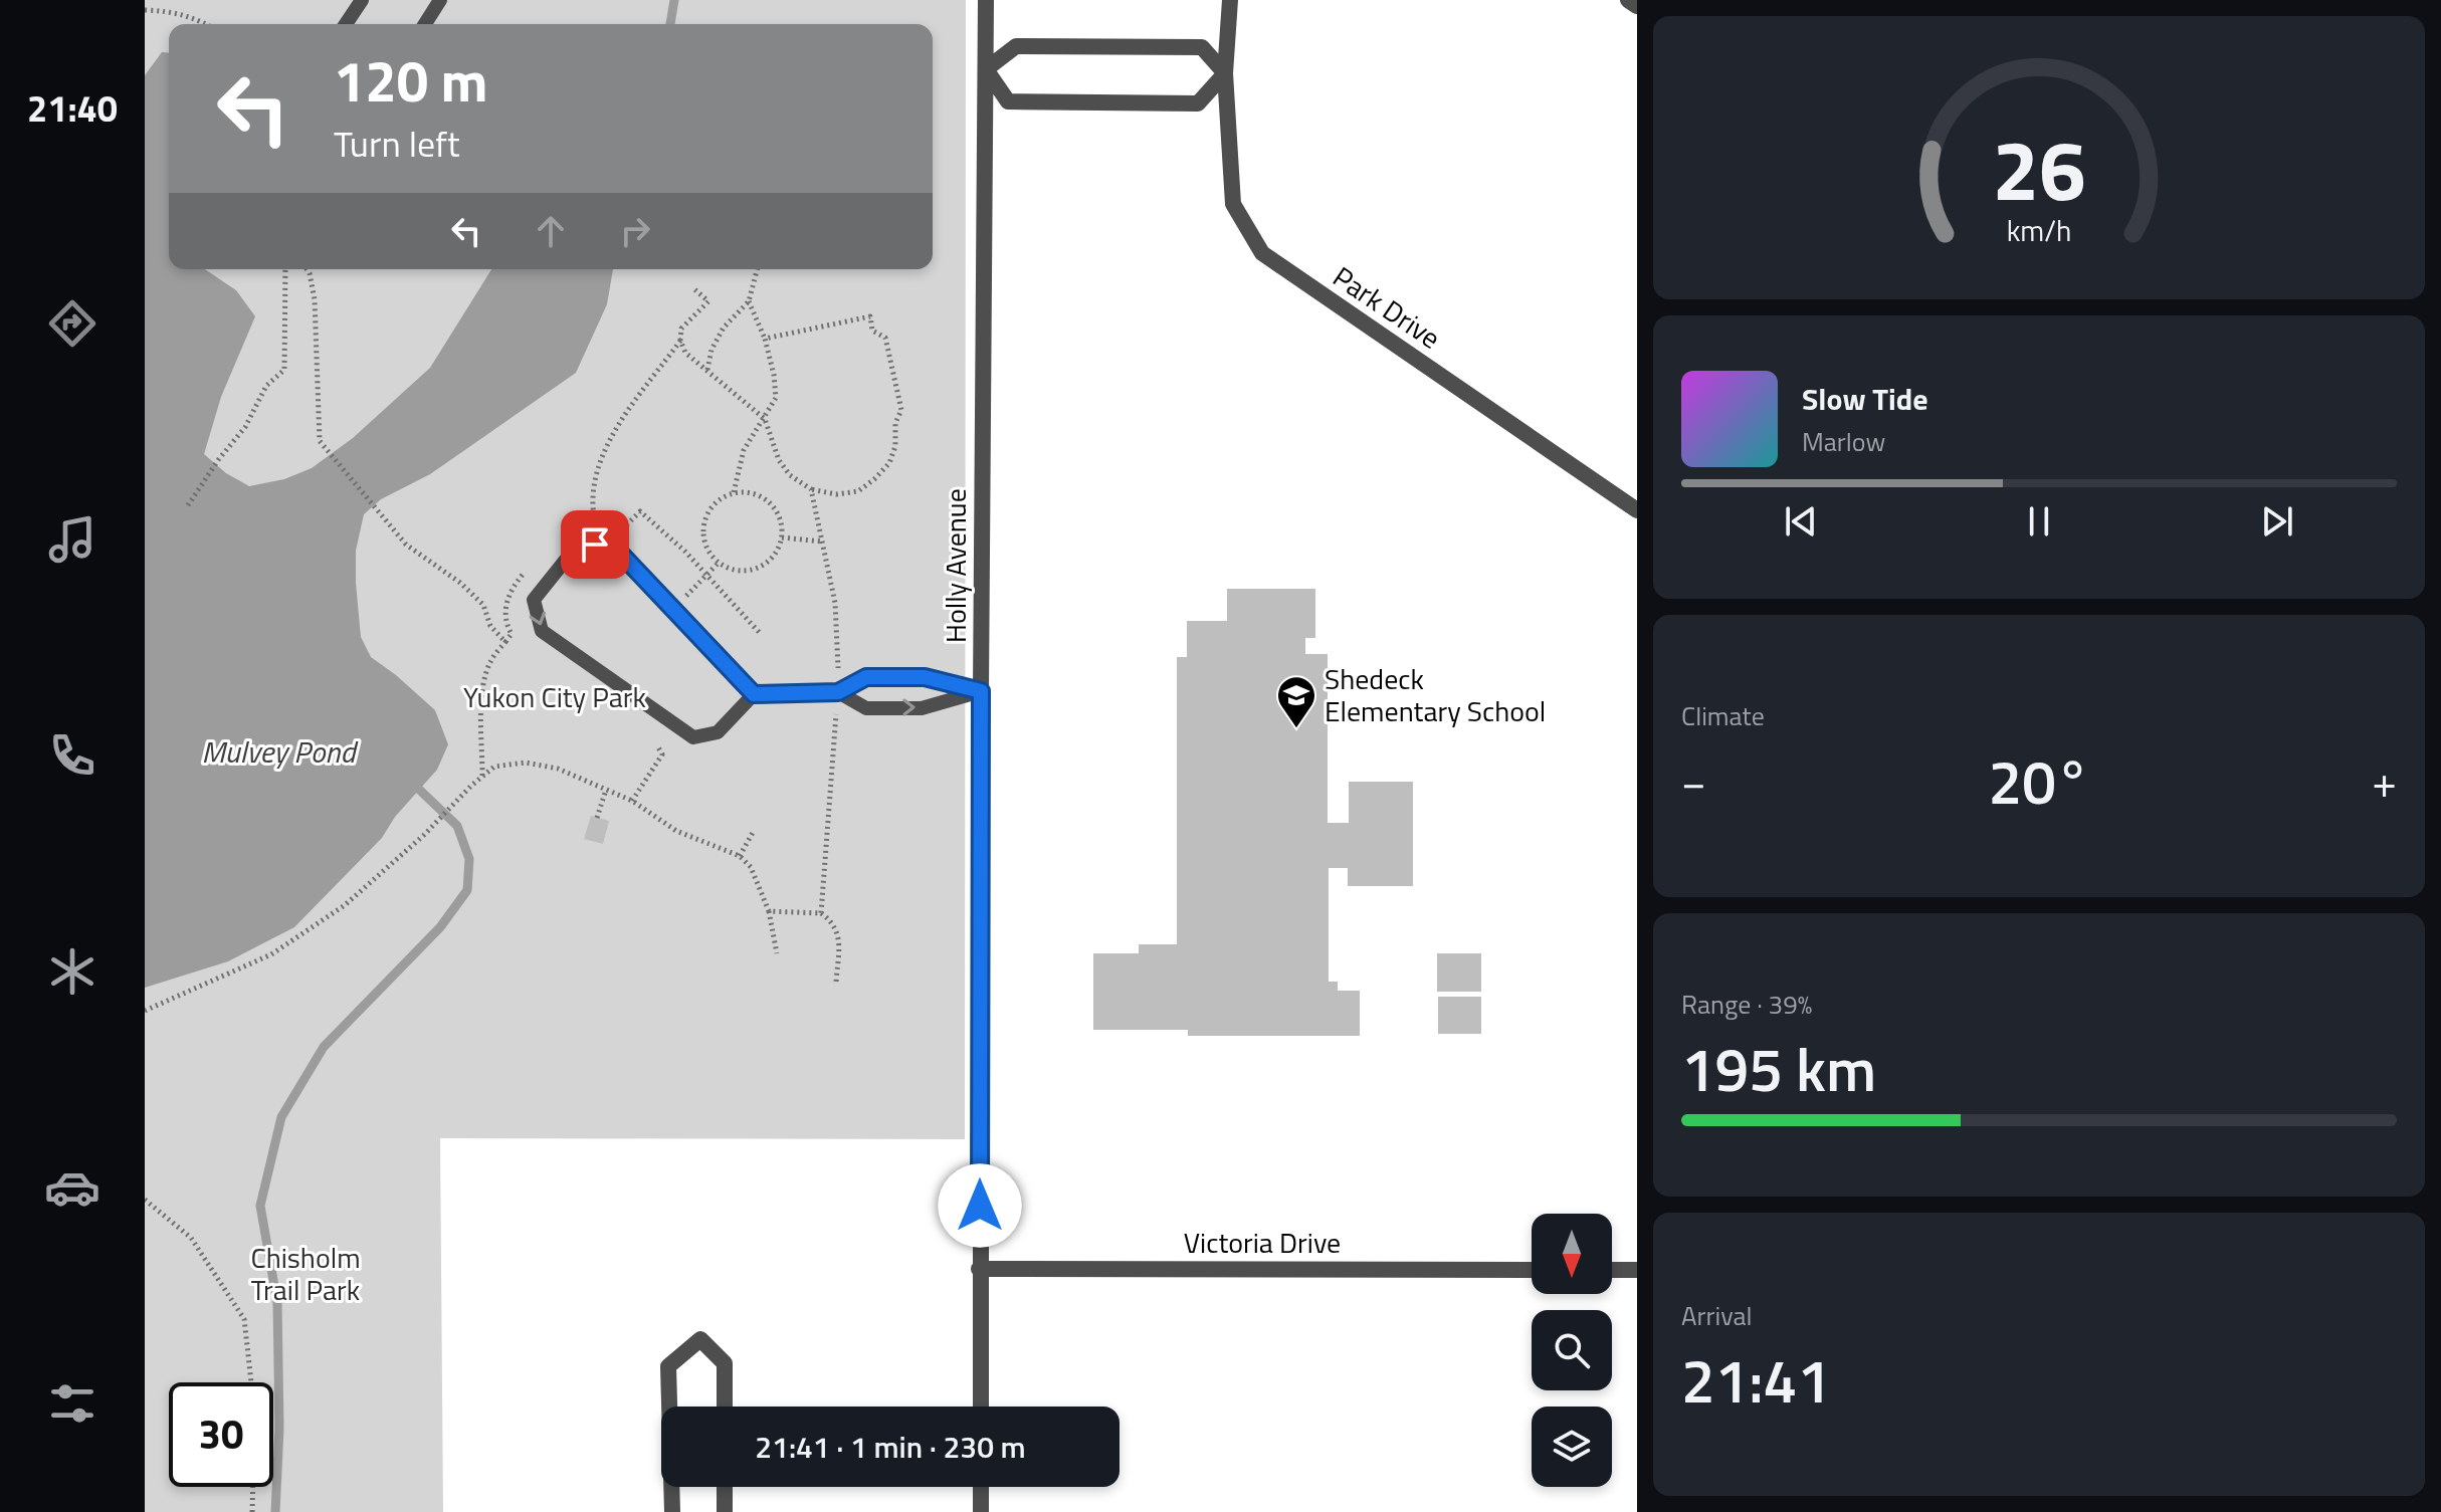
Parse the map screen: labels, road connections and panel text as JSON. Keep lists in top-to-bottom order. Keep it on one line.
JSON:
{"streets":{"street":["Park Drive","Holly Avenue","Victoria Drive"]},"crossings":[["Holly Avenue","Victoria Drive"]],"water":["Mulvey Pond"],"parks":["Yukon City Park","Chisholm Trail Park"],"places":{"school or university":["Shedeck Elementary School"]},"north":"bottom","page":{"tabs":"21:40","turn":["120 m","Turn left"],"song":["Slow Tide","Marlow"],"tile":["Climate",["Range · 39%","195 km"],["Arrival","21:41"]],"heat":["−","20°","+"],"limit":"30","trip":"21:41 · 1 min · 230 m","gauge":["26","km/h"]}}
